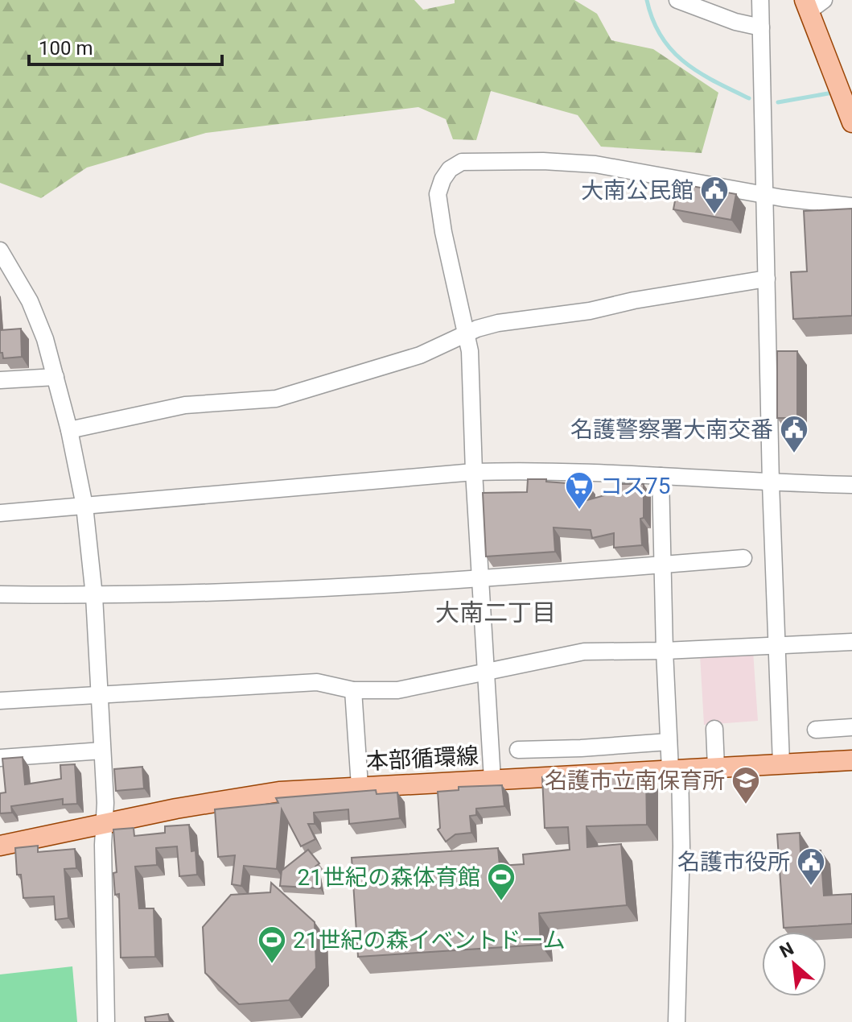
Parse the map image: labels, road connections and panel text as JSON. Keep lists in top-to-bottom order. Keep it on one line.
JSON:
{"streets":{"main road":["本部循環線"]},"districts":["大南二丁目"],"places":{"public building":["大南公民館","名護警察署大南交番","名護市役所"],"supermarket":["コス75"],"school or university":["名護市立南保育所"],"sports":["21世紀の森体育館","21世紀の森イベントドーム"]},"scale_bar":"100 m","north":"top left"}
